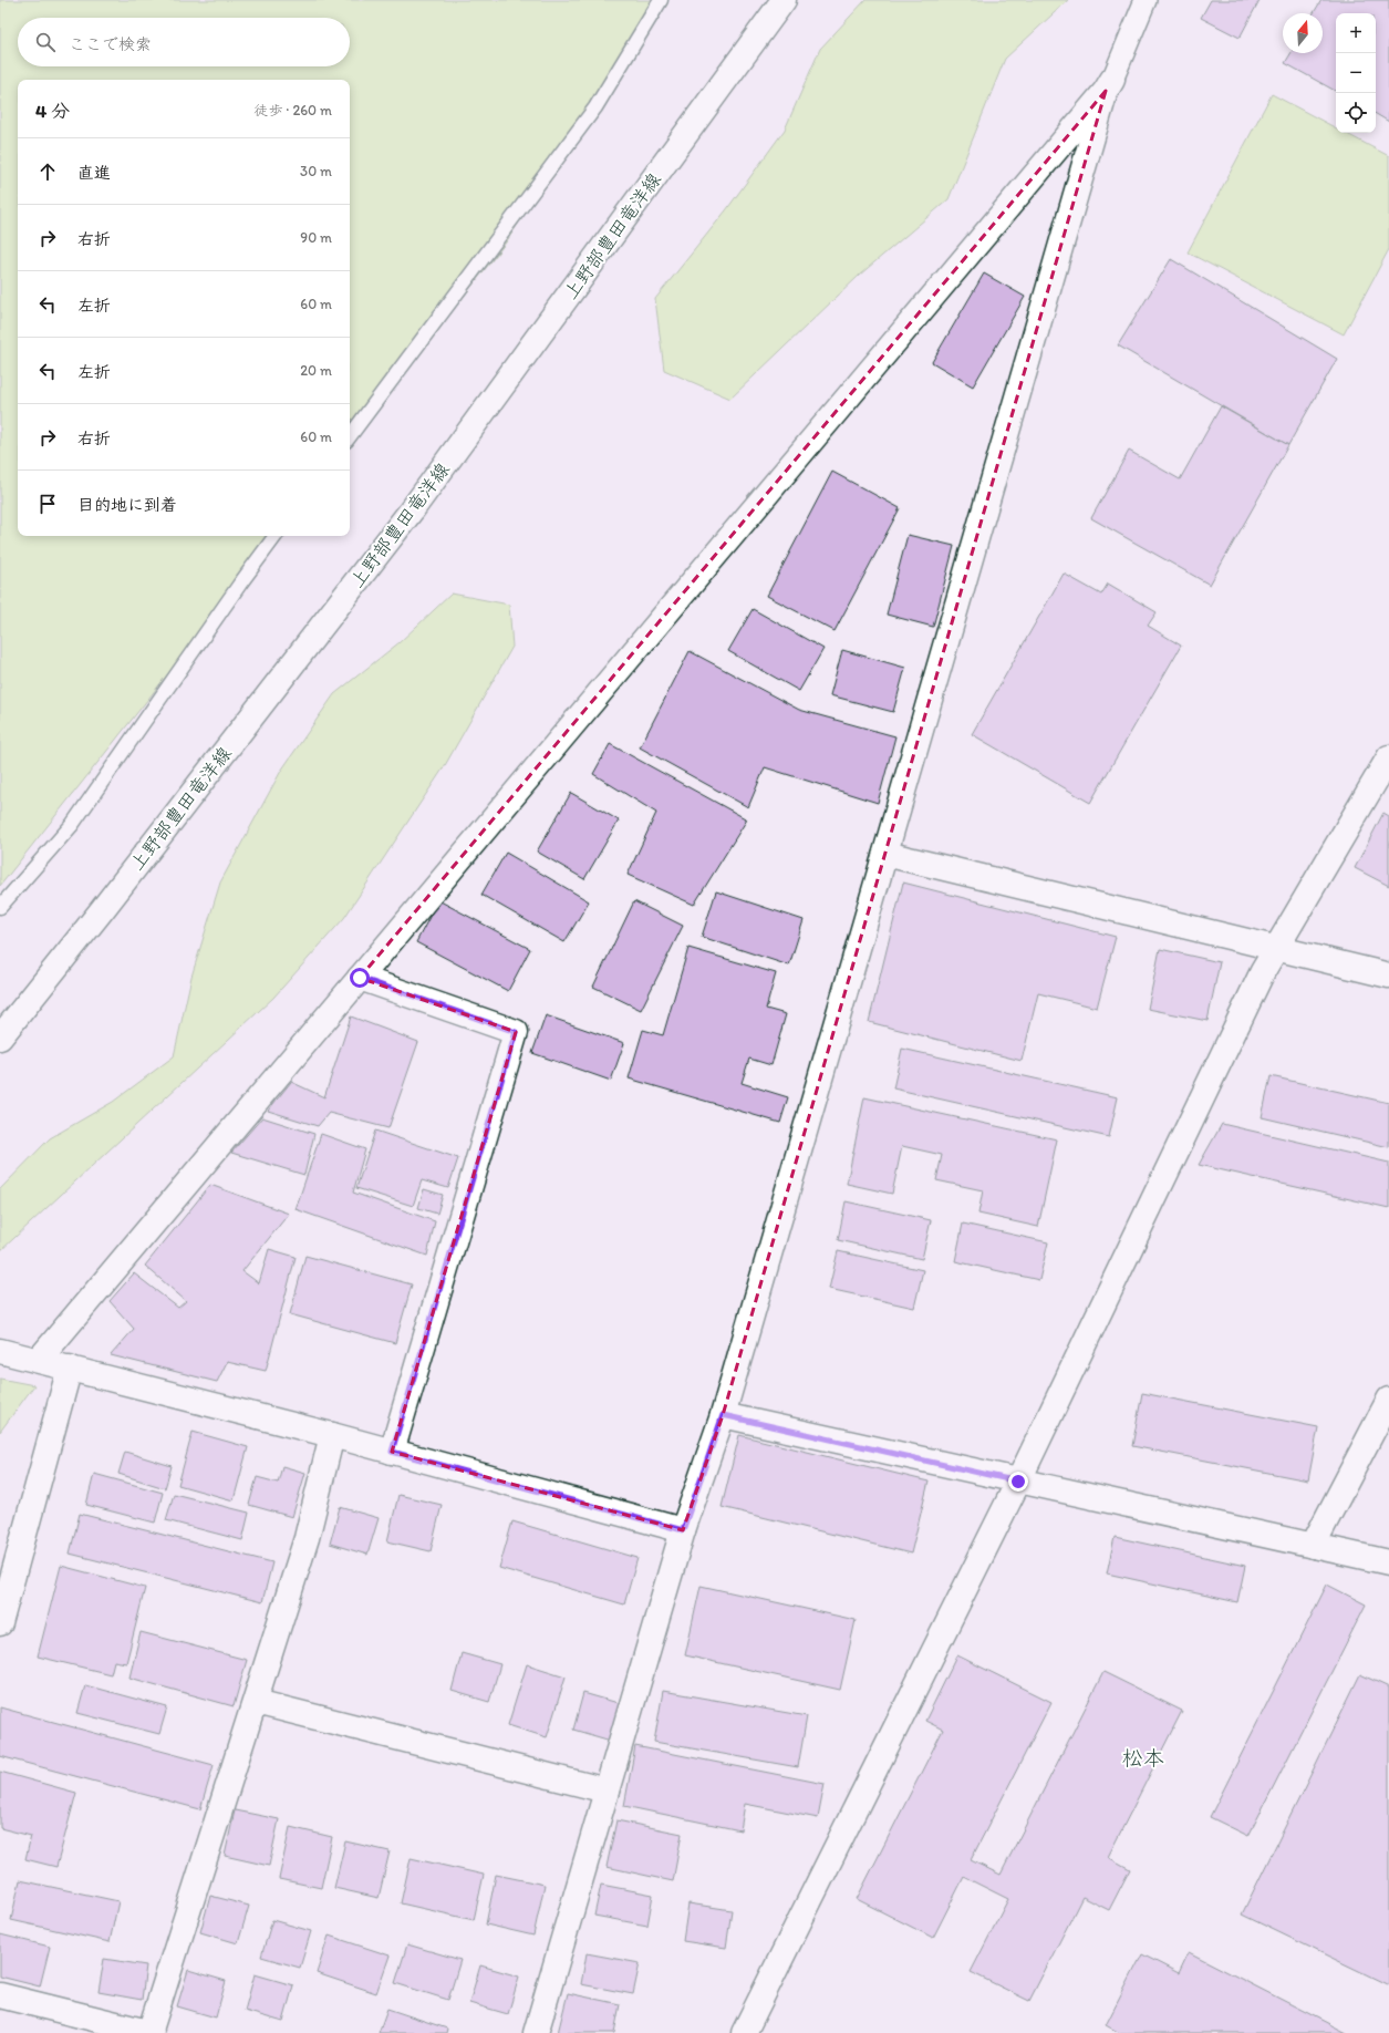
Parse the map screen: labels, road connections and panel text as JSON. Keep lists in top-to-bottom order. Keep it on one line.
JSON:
{"streets":{"street":["上野部豊田竜洋線"]},"districts":["松本"],"north":"top","page":{"map_buttons":["+","−"],"search":"ここで検索","heading":["4 分","徒歩 · 260 m"],"list":[["直進","30 m"],["右折","90 m"],["左折","60 m"],["左折","20 m"],["右折","60 m"],"目的地に到着"]}}
